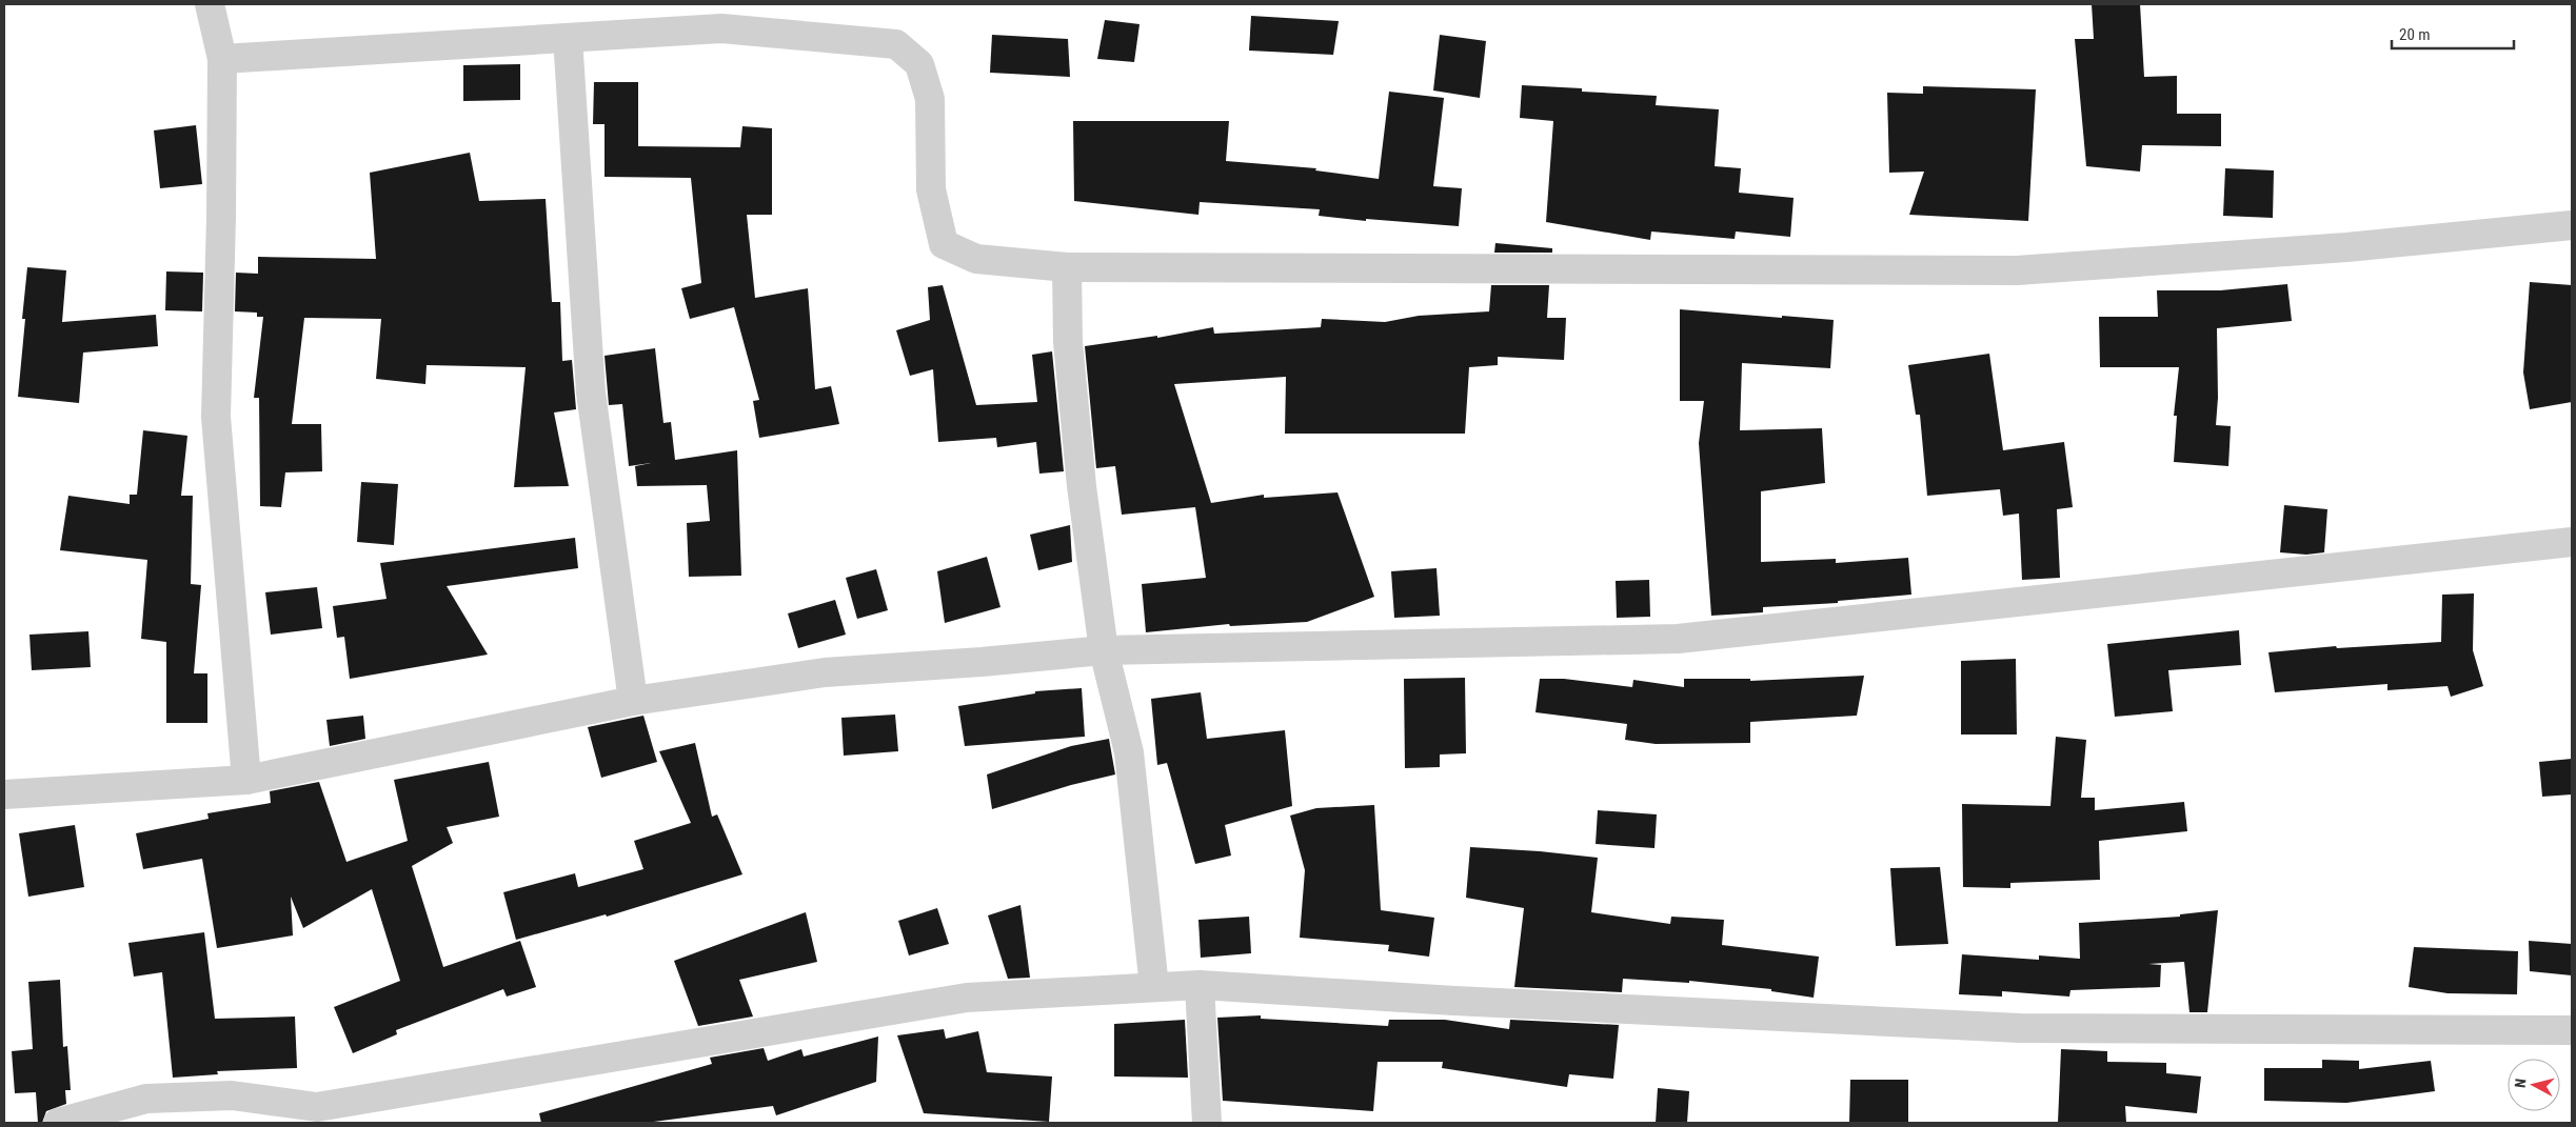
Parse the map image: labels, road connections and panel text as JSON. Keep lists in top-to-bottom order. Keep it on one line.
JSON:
{"scale_bar":"20 m","north":"left"}
